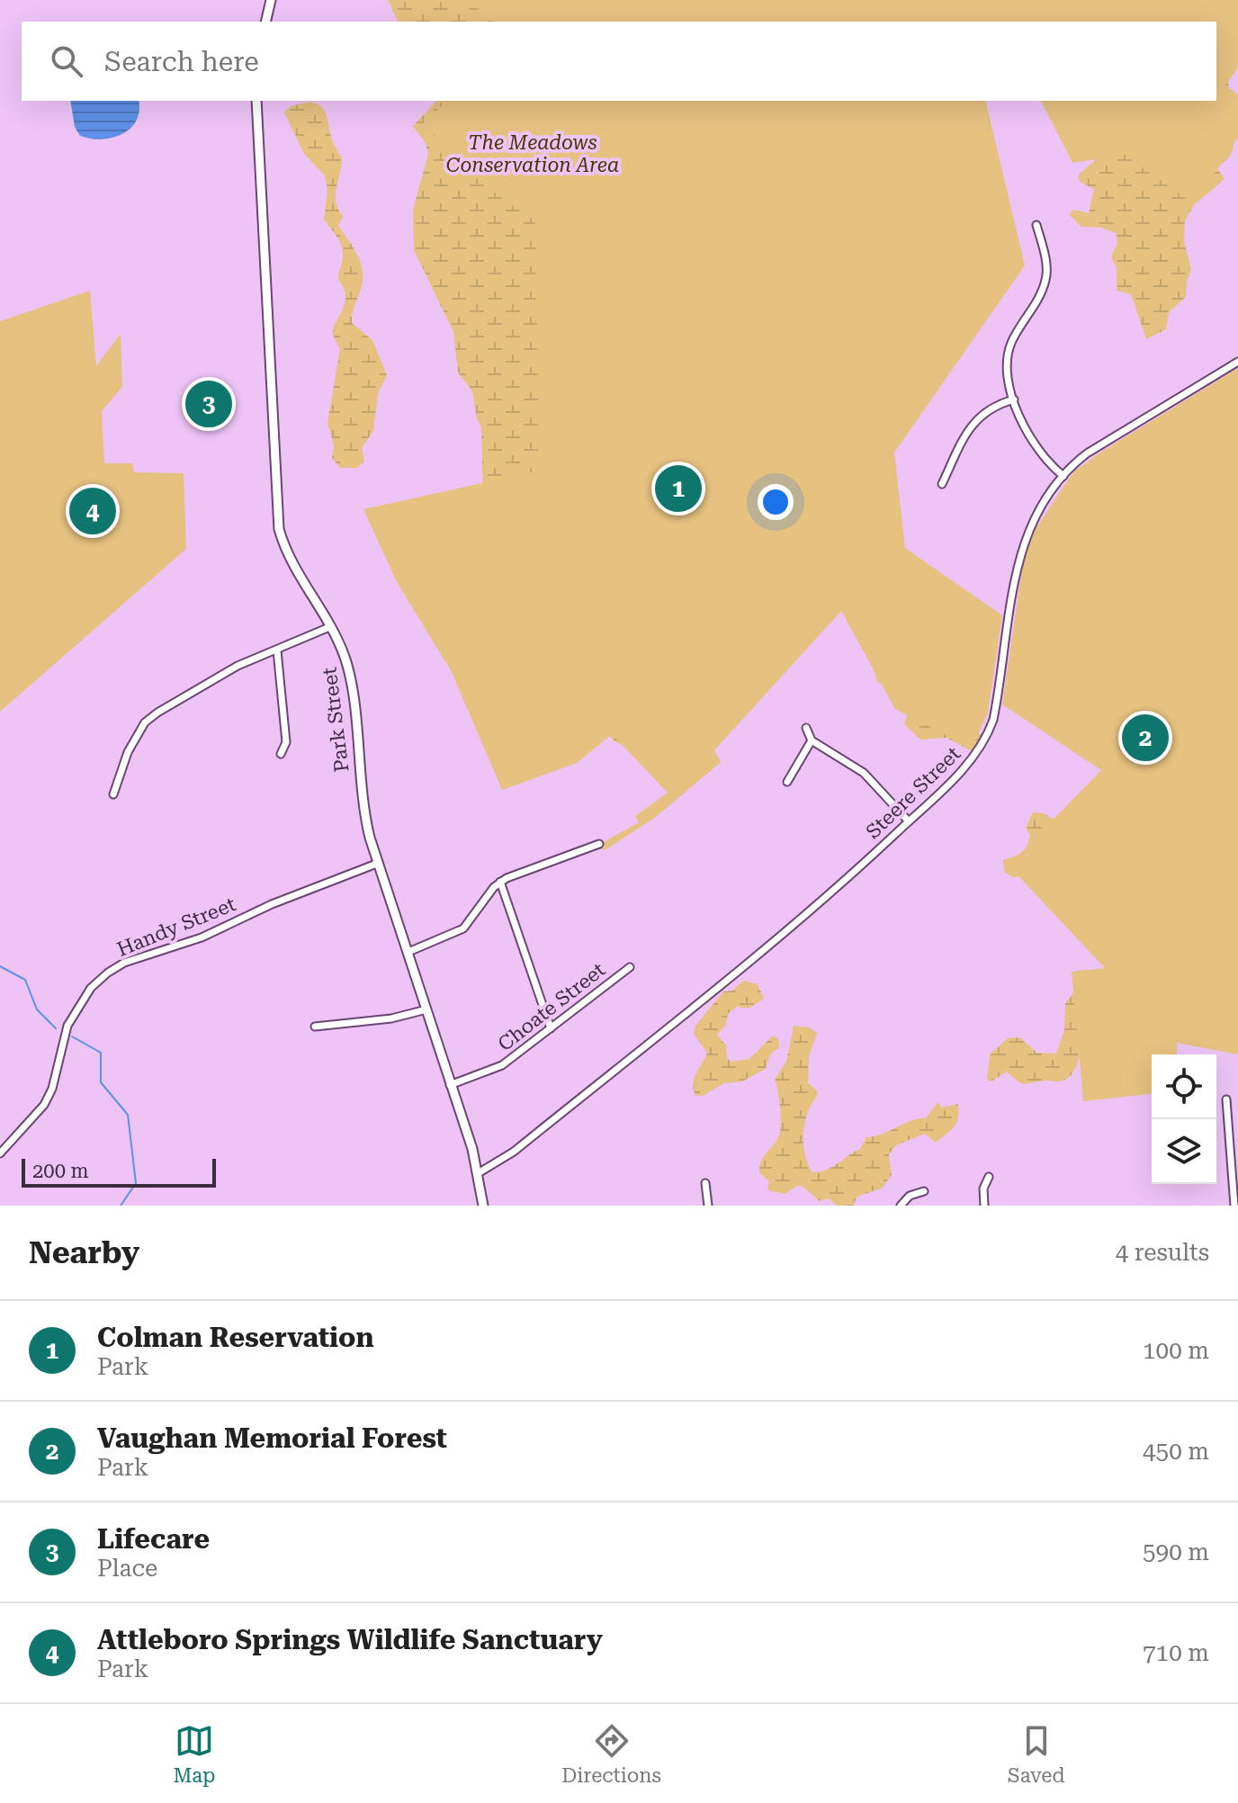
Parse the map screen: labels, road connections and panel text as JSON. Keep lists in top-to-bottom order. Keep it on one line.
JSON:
{"streets":{"main road":["Park Street"],"street":["Steere Street","Handy Street","Choate Street"]},"crossings":[["Park Street","Steere Street"],["Park Street","Handy Street"],["Park Street","Choate Street"]],"parks":["The Meadows Conservation Area"],"scale_bar":"200 m","page":{"search":"Search here","pins":["3","1","4","2"],"scale":"200 m","heading":["Nearby","4 results"],"list":[{"mark":"1","name":"Colman Reservation","note":"Park","value":"100 m"},{"mark":"2","name":"Vaughan Memorial Forest","note":"Park","value":"450 m"},{"mark":"3","name":"Lifecare","note":"Place","value":"590 m"},{"mark":"4","name":"Attleboro Springs Wildlife Sanctuary","note":"Park","value":"710 m"}],"nav":["Map","Directions","Saved"]}}
